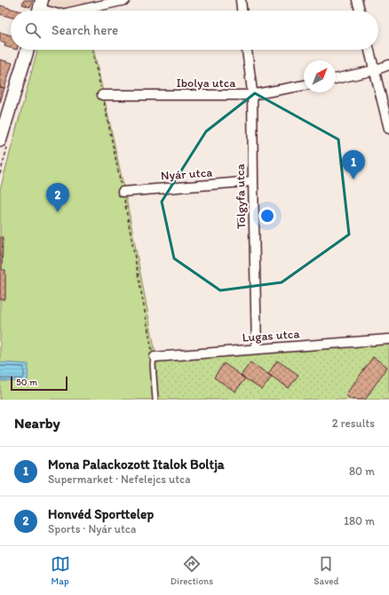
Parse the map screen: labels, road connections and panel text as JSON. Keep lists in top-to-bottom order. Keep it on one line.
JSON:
{"streets":{"street":["Ibolya utca","Nyár utca","Tölgyfa utca","Lugas utca"]},"crossings":[["Ibolya utca","Tölgyfa utca"],["Nyár utca","Tölgyfa utca"],["Tölgyfa utca","Lugas utca"]],"scale_bar":"50 m","north":"top right","page":{"search":"Search here","pins":["1","2"],"scale":"50 m","heading":["Nearby","2 results"],"list":[{"mark":"1","name":"Mona Palackozott Italok Boltja","note":"Supermarket · Nefelejcs utca","value":"80 m"},{"mark":"2","name":"Honvéd Sporttelep","note":"Sports · Nyár utca","value":"180 m"}],"nav":["Map","Directions","Saved"]}}
